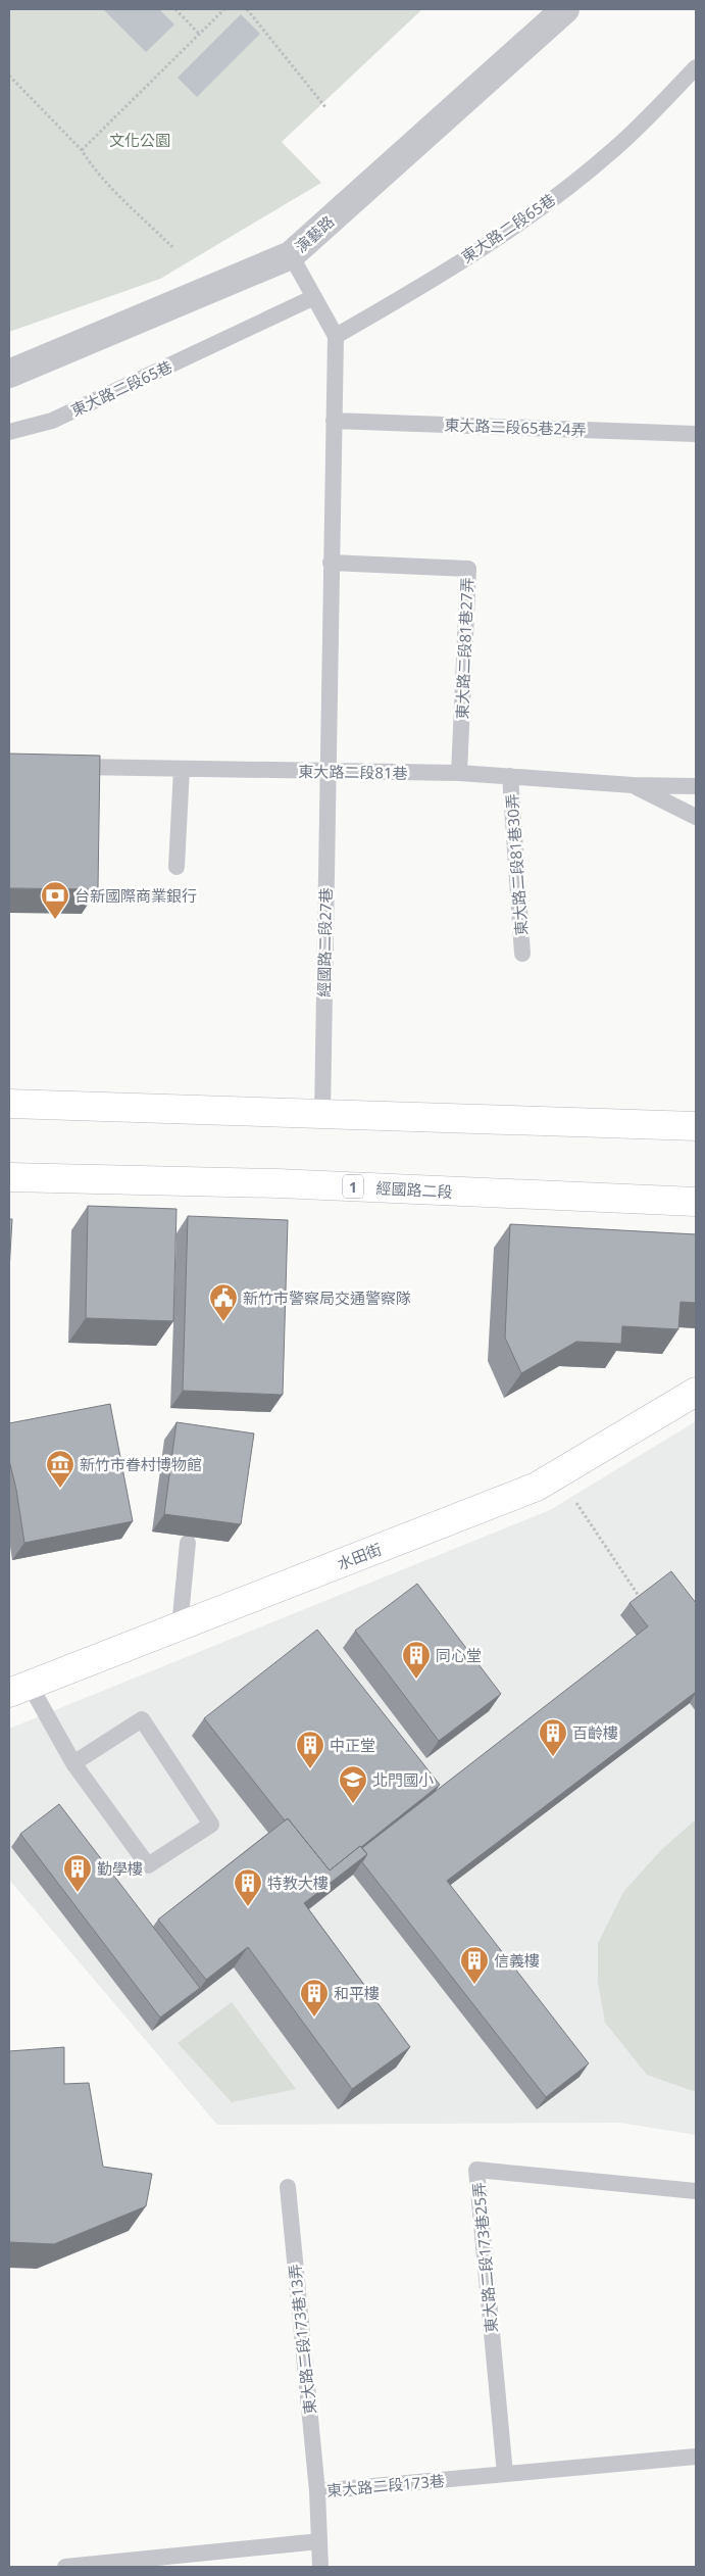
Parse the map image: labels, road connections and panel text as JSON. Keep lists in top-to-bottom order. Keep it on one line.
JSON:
{"streets":{"main road":["1","經國路二段","水田街"],"street":["演藝路"],"lane":["東大路二段65巷","東大路二段65巷24弄","東大路二段81巷27弄","東大路二段81巷","東大路二段81巷30弄","經國路二段27巷","東大路二段173巷25弄","東大路二段173巷13弄","東大路二段173巷"]},"crossings":[["東大路二段81巷27弄","東大路二段81巷"],["東大路二段81巷","東大路二段81巷30弄"],["東大路二段81巷","經國路二段27巷"],["東大路二段173巷25弄","東大路二段173巷"],["東大路二段173巷13弄","東大路二段173巷"]],"parks":["文化公園"],"places":{"bank":["台新國際商業銀行"],"public building":["新竹市警察局交通警察隊"],"museum":["新竹市眷村博物館"],"building":["同心堂","百齡樓","中正堂","勤學樓","特教大樓","信義樓","和平樓"],"school or university":["北門國小"]}}
